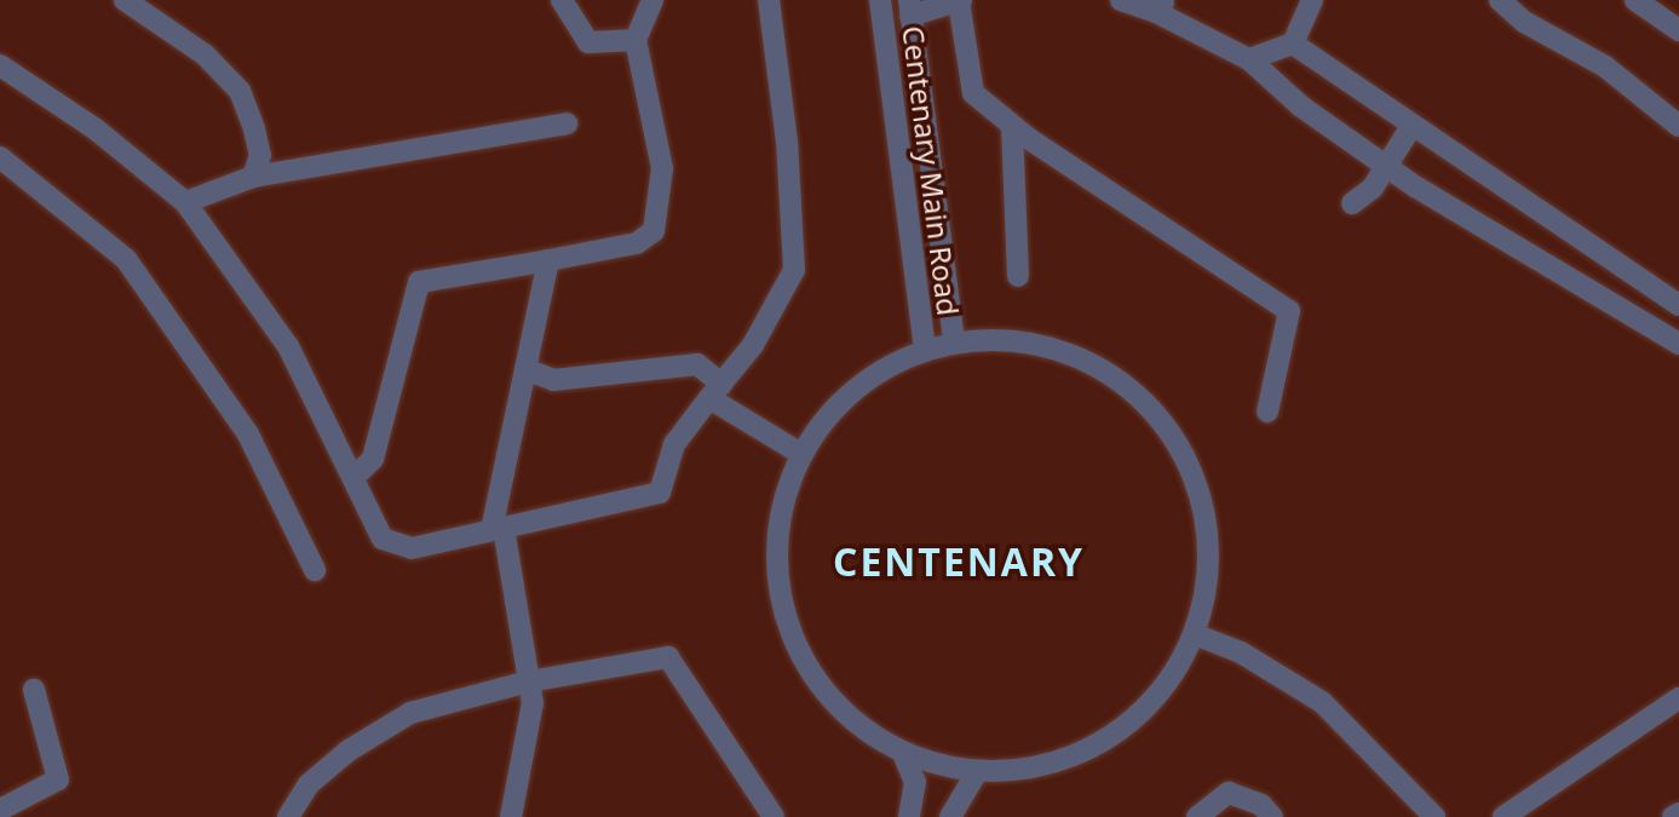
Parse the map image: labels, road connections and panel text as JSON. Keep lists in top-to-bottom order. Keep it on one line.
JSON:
{"streets":{"street":["Centenary Main Road"]},"districts":["CENTENARY"]}
